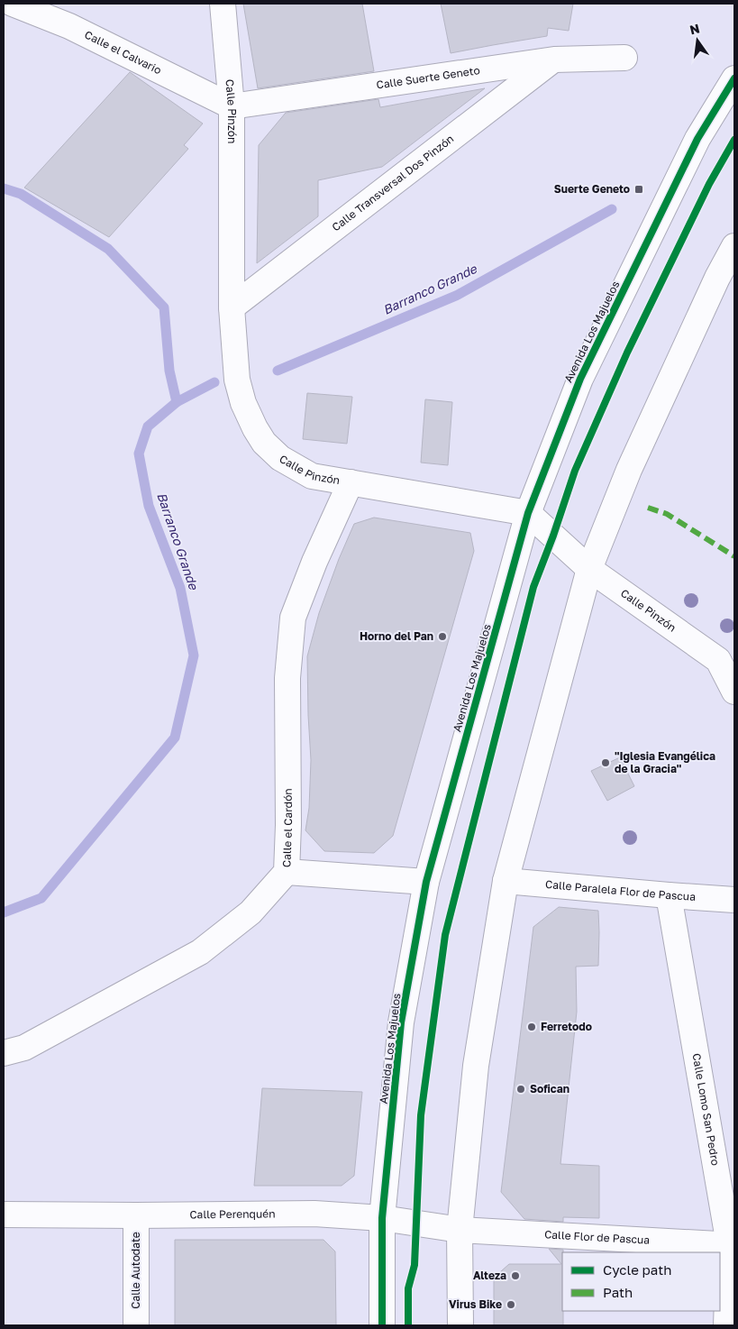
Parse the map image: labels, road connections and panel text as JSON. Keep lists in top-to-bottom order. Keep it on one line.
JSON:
{"streets":{"street":["Calle el Calvario","Calle Suerte Geneto","Calle Pinzón","Calle Transversal Dos Pinzón","Avenida Los Majuelos","Calle el Cardón","Calle Paralela Flor de Pascua","Calle Lomo San Pedro","Calle Perenquén","Calle Flor de Pascua","Calle Autodate"]},"crossings":[["Calle el Calvario","Calle Suerte Geneto"],["Calle el Calvario","Calle Pinzón"],["Calle Suerte Geneto","Calle Pinzón"],["Calle Suerte Geneto","Calle Transversal Dos Pinzón"],["Calle Pinzón","Calle Transversal Dos Pinzón"],["Calle Pinzón","Avenida Los Majuelos"],["Calle Pinzón","Calle el Cardón"],["Avenida Los Majuelos","Calle Perenquén"],["Calle Paralela Flor de Pascua","Calle Lomo San Pedro"],["Calle Lomo San Pedro","Calle Flor de Pascua"],["Calle Perenquén","Calle Flor de Pascua"],["Calle Perenquén","Calle Autodate"]],"water":["Barranco Grande"],"places":{"transit":["Suerte Geneto"],"other":["Horno del Pan","\"Iglesia Evangélica de la Gracia\"","Ferretodo","Sofican","Alteza","Virus Bike"]},"legend":["Cycle path","Path"],"north":"top"}
